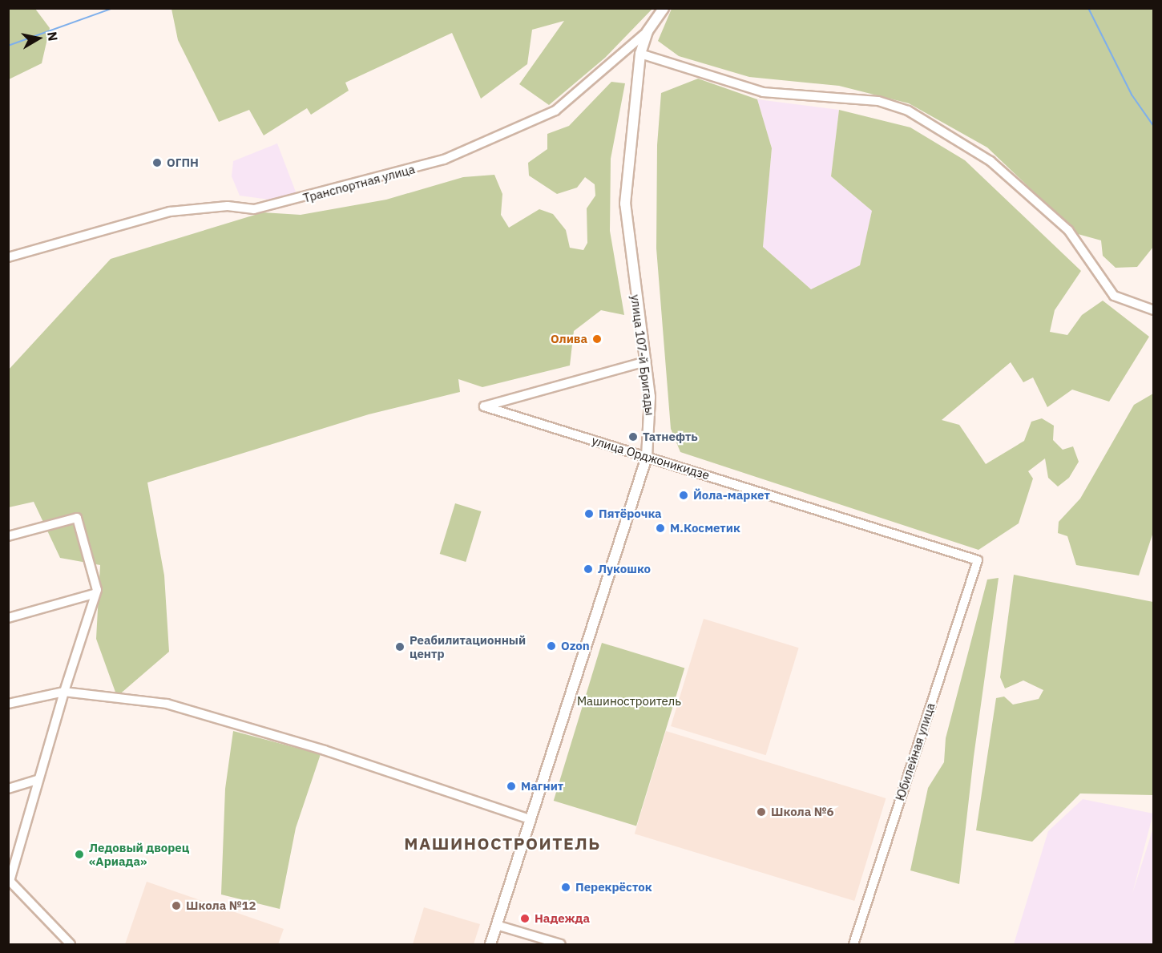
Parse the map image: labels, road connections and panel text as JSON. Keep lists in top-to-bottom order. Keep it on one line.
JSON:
{"streets":{"main road":["Транспортная улица","улица 107-й Бригады"],"street":["улица Орджоникидзе","Юбилейная улица"]},"crossings":[["Транспортная улица","улица 107-й Бригады"],["улица 107-й Бригады","улица Орджоникидзе"],["улица Орджоникидзе","Юбилейная улица"]],"districts":["МАШИНОСТРОИТЕЛЬ"],"parks":["Машиностроитель"],"places":["ОГПН","Олива","Татнефть","Йола-маркет","Пятёрочка","М.Косметик","Лукошко","Ozon","Реабилитационный центр","Магнит","Школа №6","Ледовый дворец «Ариада»","Перекрёсток","Школа №12","Надежда"],"north":"right"}
